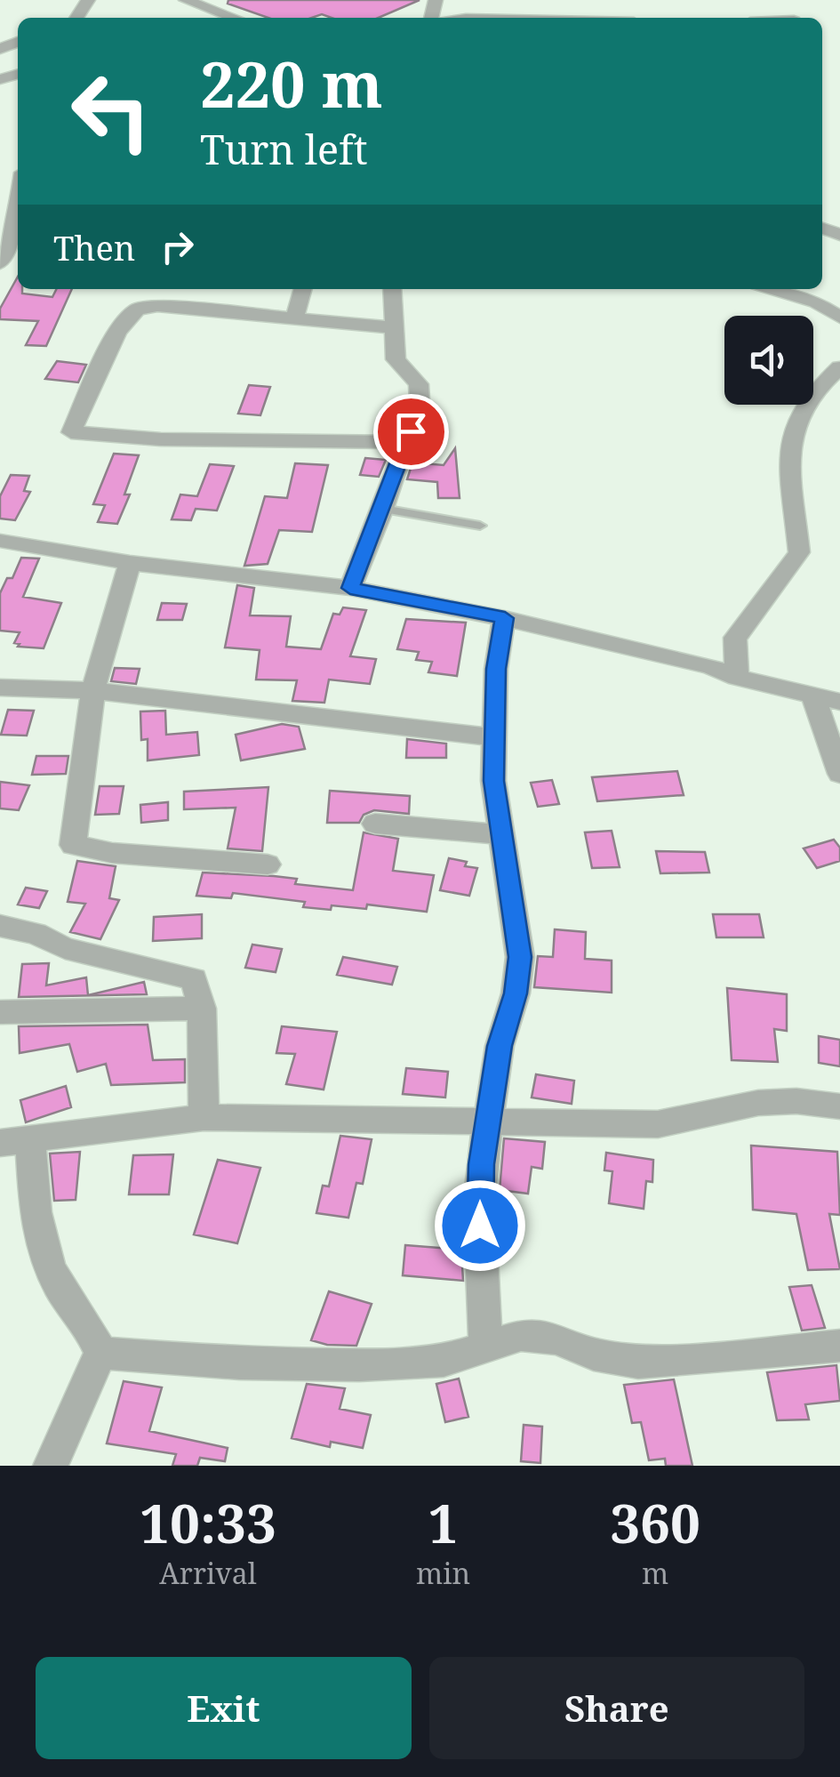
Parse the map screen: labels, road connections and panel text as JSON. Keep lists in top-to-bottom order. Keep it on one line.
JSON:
{"page":{"turn":["220 m","Turn left"],"then":"Then","eta":["10:33","Arrival","1","min","360","m"],"buttons":["Exit","Share"]}}
